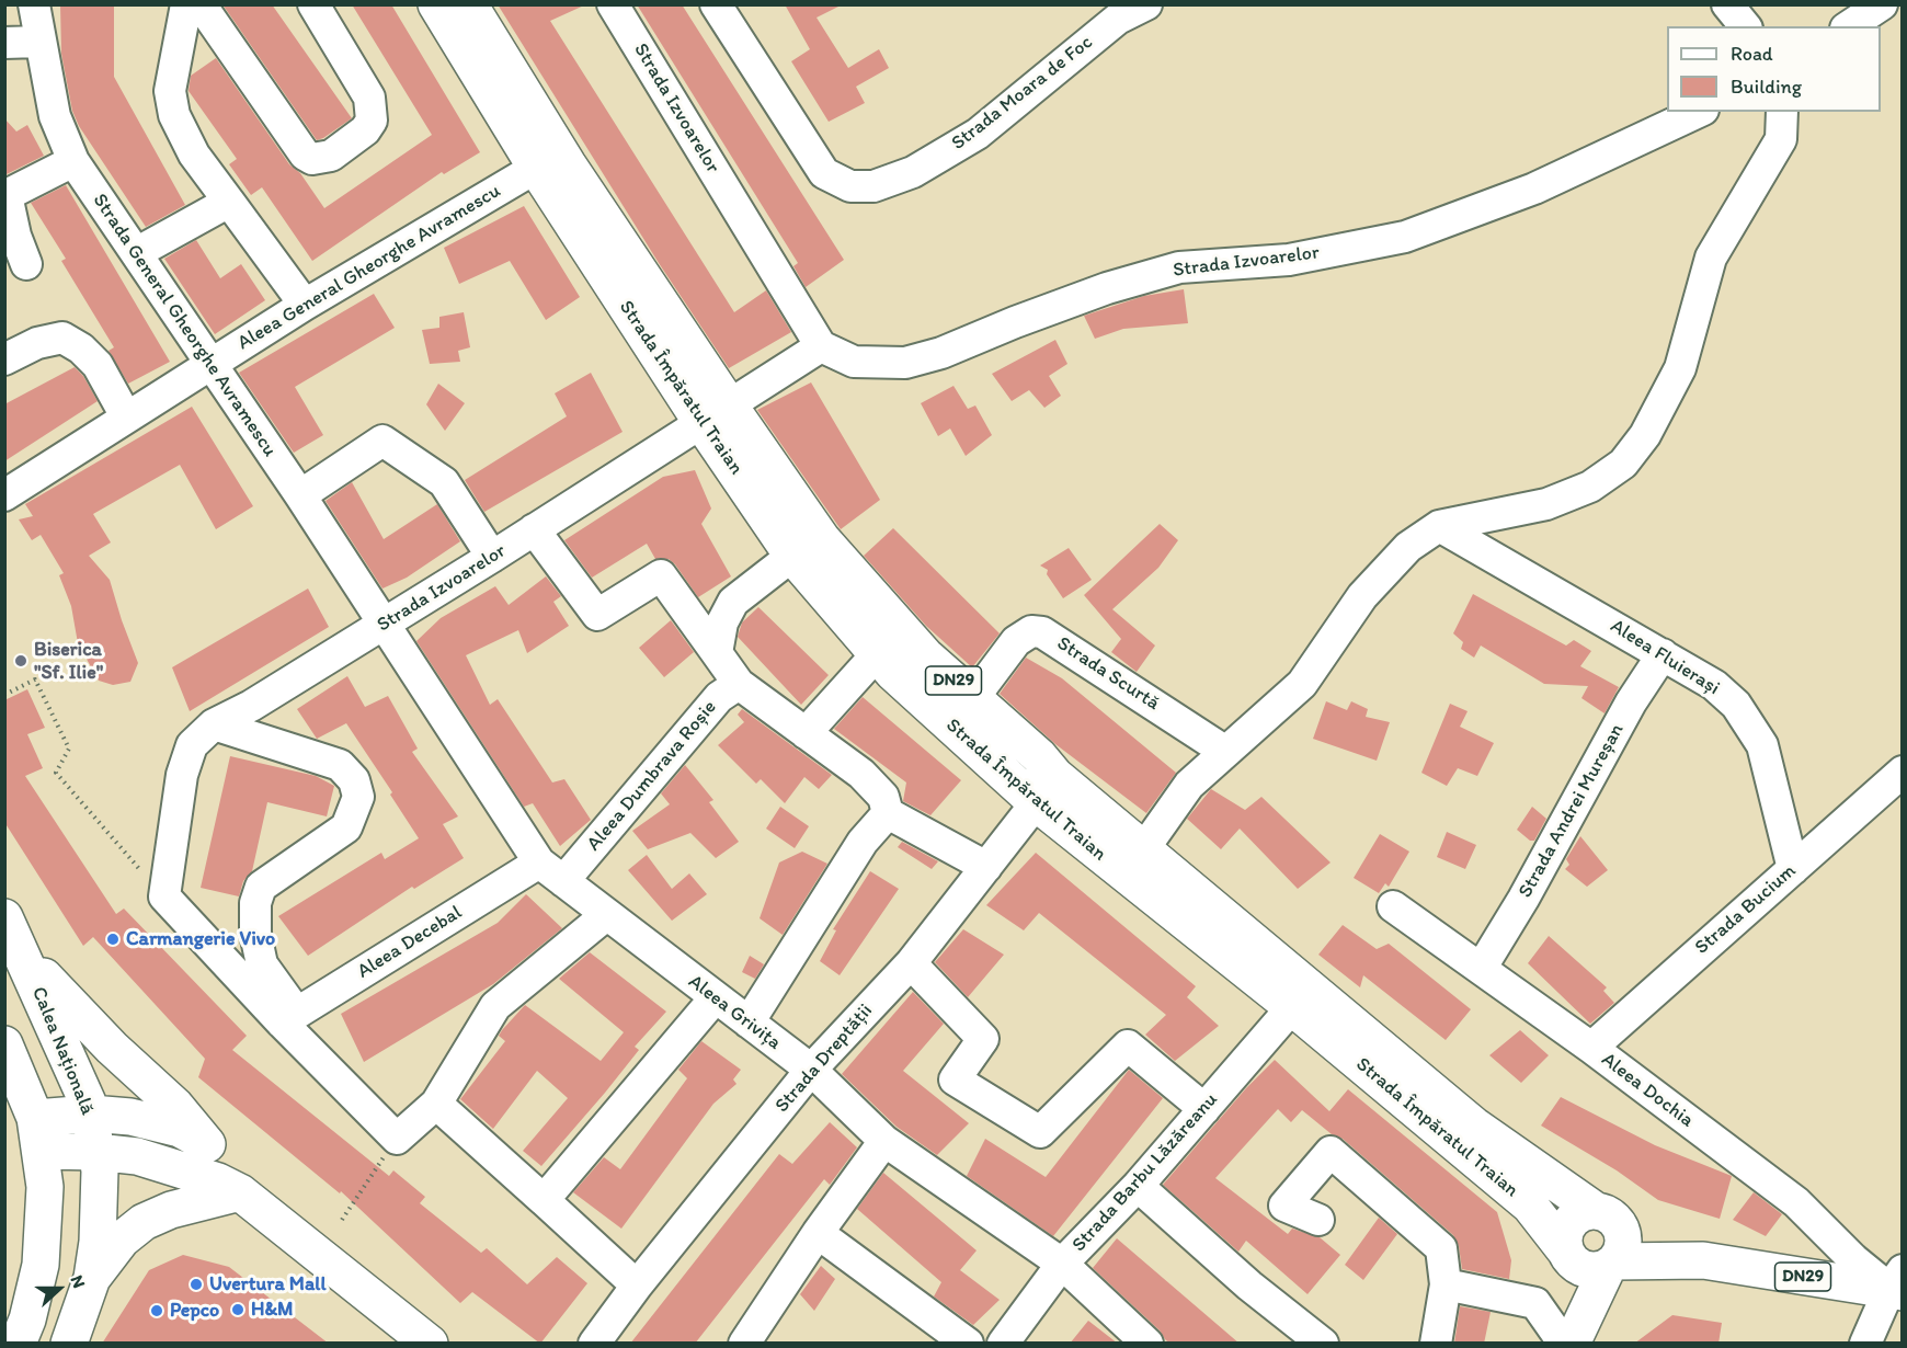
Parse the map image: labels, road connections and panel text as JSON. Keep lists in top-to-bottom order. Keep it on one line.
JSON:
{"streets":{"main road":["Strada Împăratul Traian","DN29","Calea Națională"],"street":["Strada Moara de Foc","Strada Izvoarelor","Aleea General Gheorghe Avramescu","Strada General Gheorghe Avramescu","Aleea Fluierași","Strada Scurtă","Aleea Dumbrava Roșie","Strada Andrei Mureșan","Strada Bucium","Aleea Decebal","Aleea Grivița","Strada Dreptății","Aleea Dochia","Strada Barbu Lăzăreanu"]},"crossings":[["Strada Izvoarelor","Strada General Gheorghe Avramescu"],["Strada Izvoarelor","Strada Împăratul Traian"],["Strada Izvoarelor","Aleea Grivița"],["Aleea General Gheorghe Avramescu","Strada General Gheorghe Avramescu"],["Aleea General Gheorghe Avramescu","Strada Împăratul Traian"],["Strada General Gheorghe Avramescu","Aleea Grivița"],["Strada Împăratul Traian","Strada Scurtă"],["Strada Împăratul Traian","DN29"],["Strada Împăratul Traian","Strada Dreptății"],["Strada Împăratul Traian","Strada Barbu Lăzăreanu"],["Aleea Fluierași","Strada Andrei Mureșan"],["Aleea Fluierași","Strada Bucium"],["DN29","Aleea Dochia"],["Aleea Dumbrava Roșie","Aleea Grivița"],["Strada Andrei Mureșan","Aleea Dochia"],["Strada Bucium","Aleea Dochia"],["Aleea Decebal","Aleea Grivița"],["Aleea Grivița","Strada Dreptății"],["Aleea Grivița","Strada Barbu Lăzăreanu"]],"places":["Biserica \"Sf. Ilie\"","Carmangerie Vivo","Uvertura Mall","H&M","Pepco"],"legend":["Road","Building"],"north":"right"}
